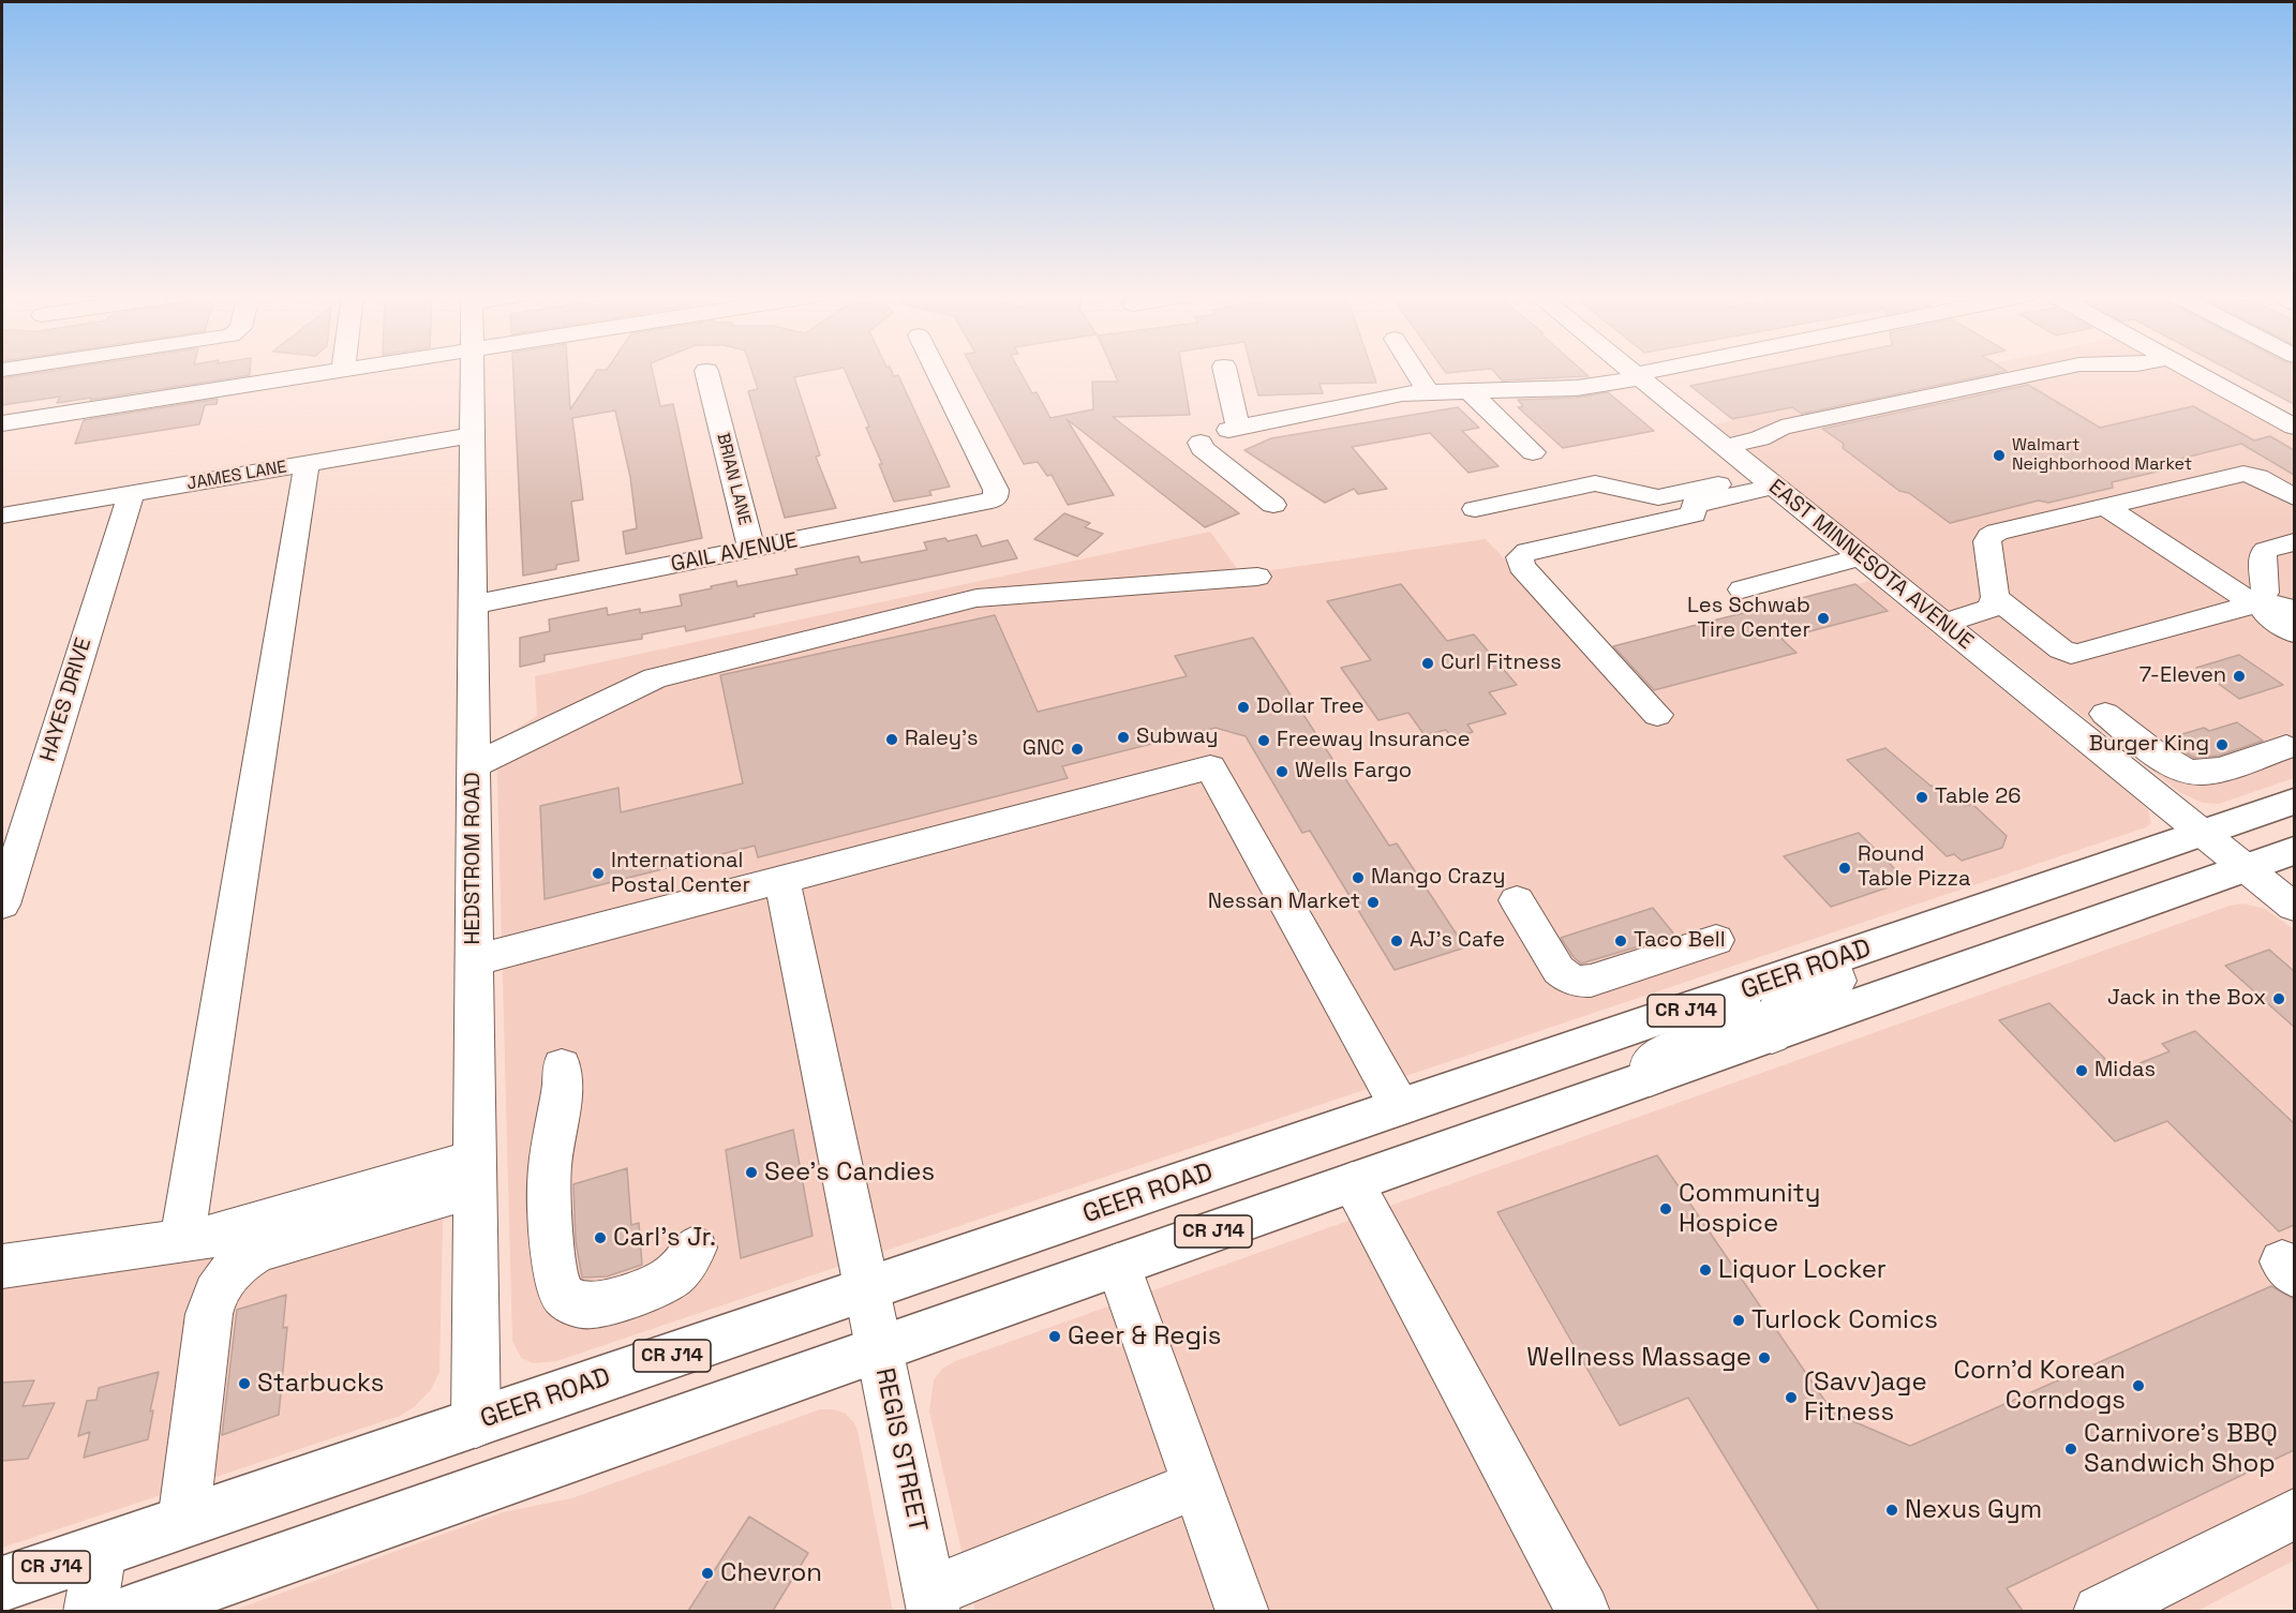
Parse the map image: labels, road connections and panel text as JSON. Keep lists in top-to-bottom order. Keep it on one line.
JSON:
{"streets":{"main road":["GEER ROAD","CR J14"],"street":["JAMES LANE","BRIAN LANE","GAIL AVENUE","EAST MINNESOTA AVENUE","HAYES DRIVE","HEDSTROM ROAD","REGIS STREET"]},"crossings":[["JAMES LANE","HAYES DRIVE"],["JAMES LANE","HEDSTROM ROAD"],["BRIAN LANE","GAIL AVENUE"],["GAIL AVENUE","HEDSTROM ROAD"],["EAST MINNESOTA AVENUE","GEER ROAD"],["EAST MINNESOTA AVENUE","CR J14"],["HEDSTROM ROAD","GEER ROAD"],["GEER ROAD","REGIS STREET"],["CR J14","REGIS STREET"]],"places":["Walmart Neighborhood Market","Les Schwab Tire Center","Curl Fitness","7-Eleven","Dollar Tree","Subway","Raley's","Freeway Insurance","Burger King","GNC","Wells Fargo","Table 26","Round Table Pizza","International Postal Center","Mango Crazy","Nessan Market","AJ's Cafe","Taco Bell","Jack in the Box","Midas","See's Candies","Community Hospice","Carl's Jr.","Liquor Locker","Turlock Comics","Geer & Regis","Wellness Massage","Starbucks","Corn'd Korean Corndogs","(Savv)age Fitness","Carnivore's BBQ Sandwich Shop","Nexus Gym","Chevron"]}
